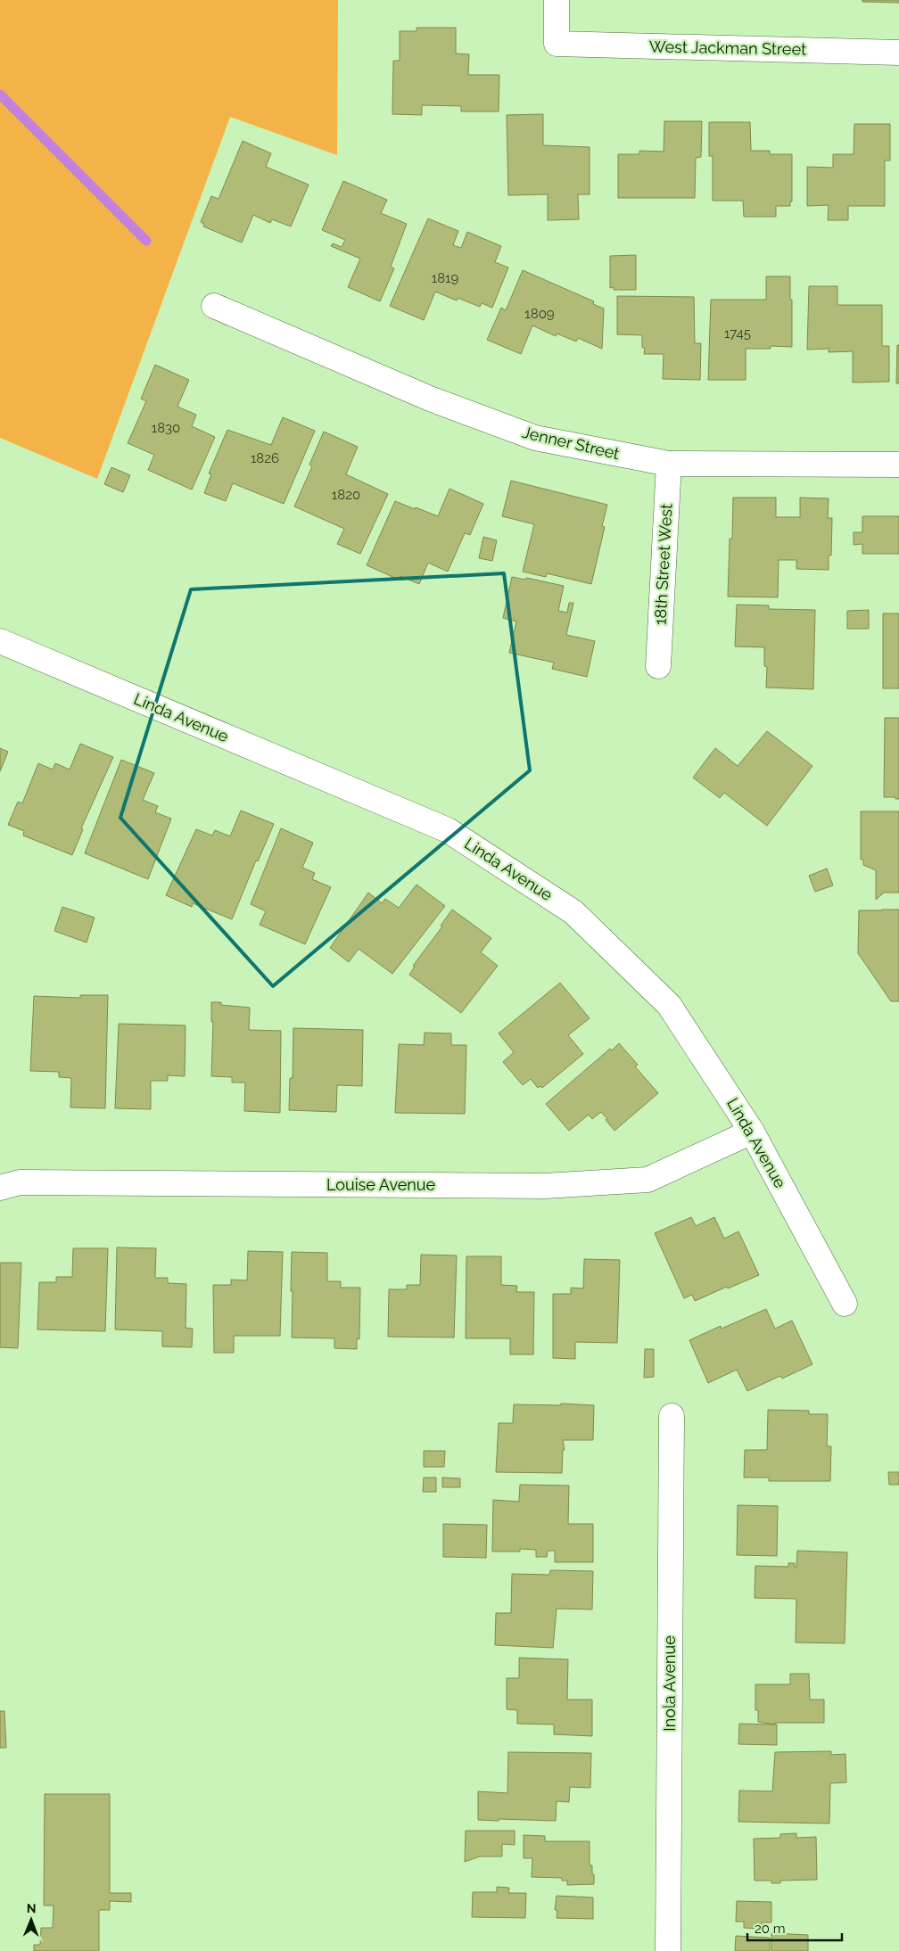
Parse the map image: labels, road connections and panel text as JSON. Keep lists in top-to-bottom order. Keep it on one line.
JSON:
{"streets":{"street":["West Jackman Street","Jenner Street","18th Street West","Linda Avenue","Louise Avenue","Inola Avenue"]},"crossings":[["Jenner Street","18th Street West"],["Linda Avenue","Louise Avenue"]],"house_numbers":["1819","1809","1745","1830","1826","1820"],"scale_bar":"20 m","north":"top"}
